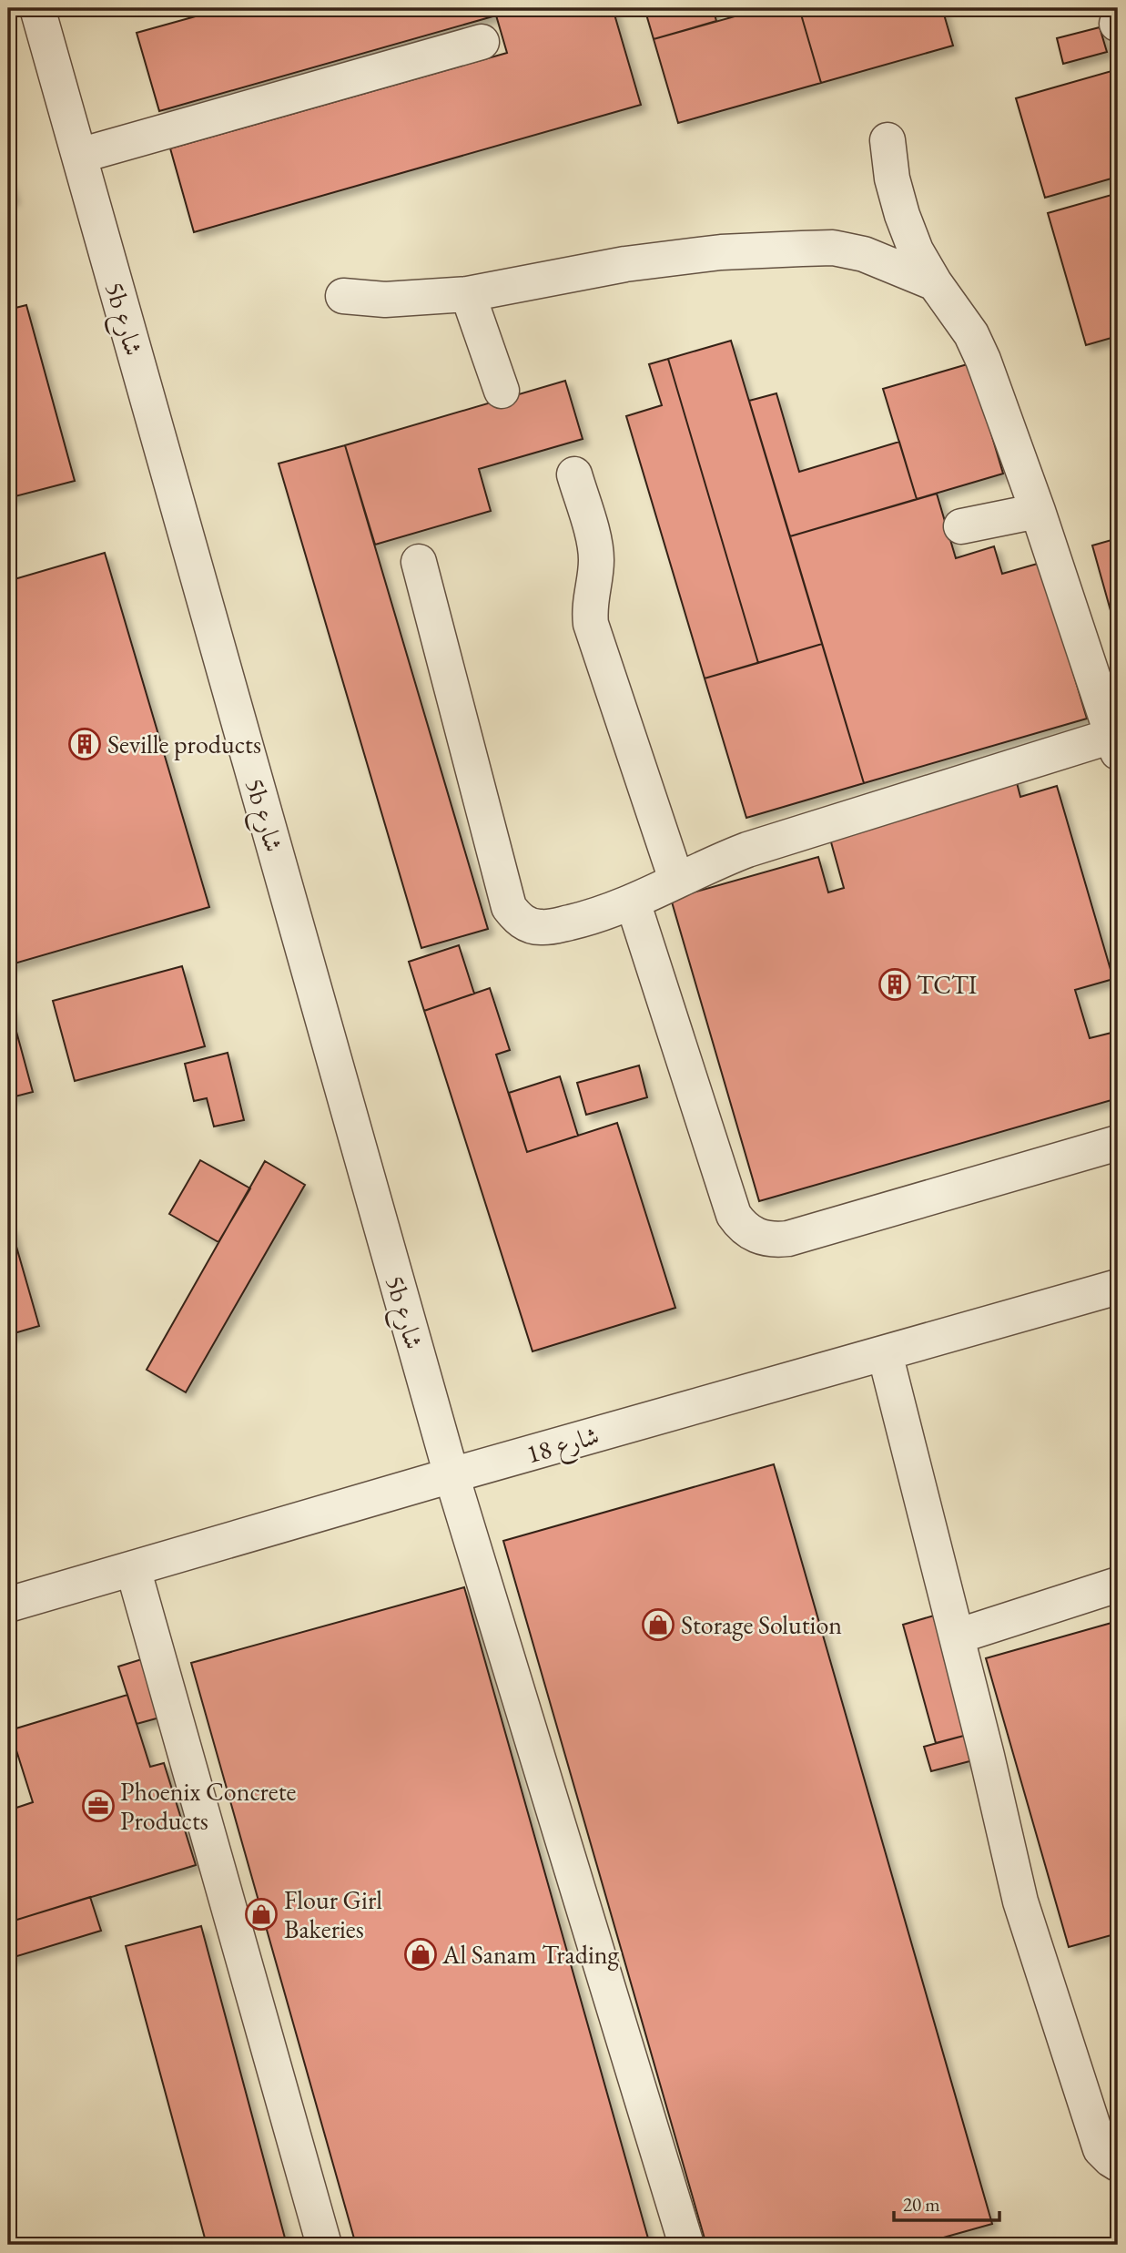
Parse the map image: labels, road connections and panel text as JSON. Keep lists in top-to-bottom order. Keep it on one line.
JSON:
{"streets":{"street":["5b شارع","شارع 18"]},"crossings":[["5b شارع","شارع 18"]],"places":{"building":["Seville products","TCTI"],"shop":["Storage Solution","Flour Girl Bakeries","Al Sanam Trading"],"office":["Phoenix Concrete Products"]},"scale_bar":"20 m"}
